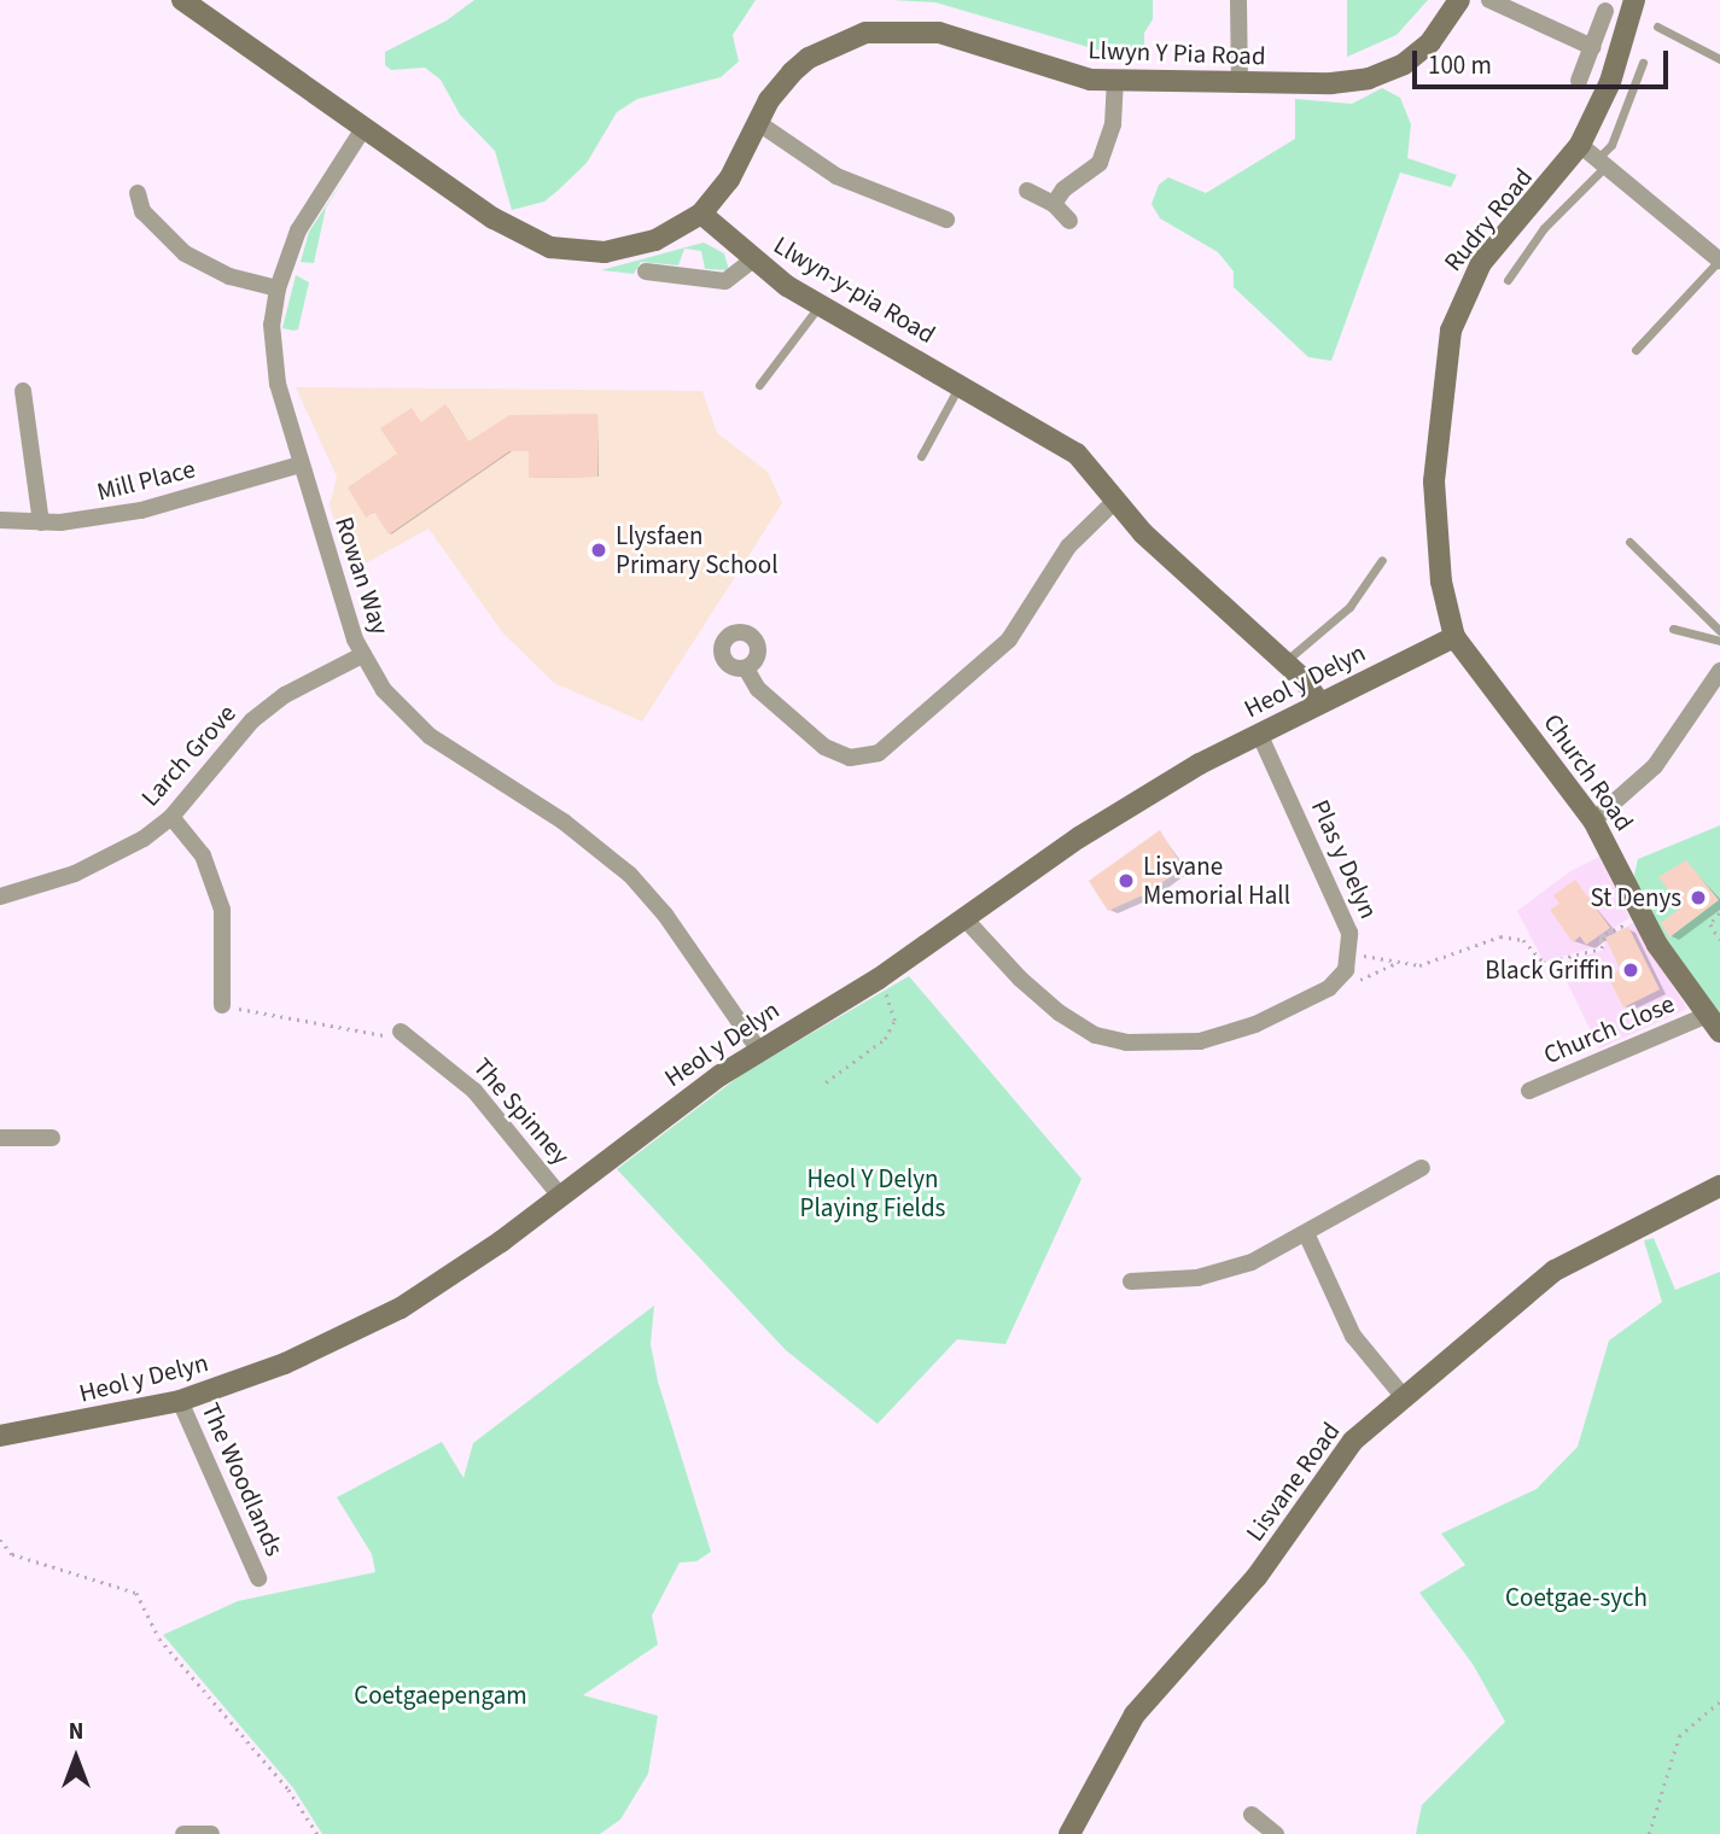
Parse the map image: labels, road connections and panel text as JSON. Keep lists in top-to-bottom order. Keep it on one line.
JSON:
{"streets":{"street":["Llwyn Y Pia Road","Rudry Road","Llwyn-y-pia Road","Mill Place","Rowan Way","Heol y Delyn","Larch Grove","Church Road","Plas y Delyn","Church Close","The Spinney","The Woodlands","Lisvane Road"]},"crossings":[["Llwyn Y Pia Road","Llwyn-y-pia Road"],["Rudry Road","Heol y Delyn"],["Rudry Road","Church Road"],["Llwyn-y-pia Road","Heol y Delyn"],["Mill Place","Rowan Way"],["Rowan Way","Heol y Delyn"],["Rowan Way","Larch Grove"],["Heol y Delyn","Church Road"],["Heol y Delyn","Plas y Delyn"],["Heol y Delyn","The Spinney"],["Heol y Delyn","The Woodlands"],["Church Road","Church Close"]],"parks":["Heol Y Delyn Playing Fields","Coetgae-sych","Coetgaepengam"],"places":["Llysfaen Primary School","Lisvane Memorial Hall","St Denys","Black Griffin"],"scale_bar":"100 m","north":"top"}
